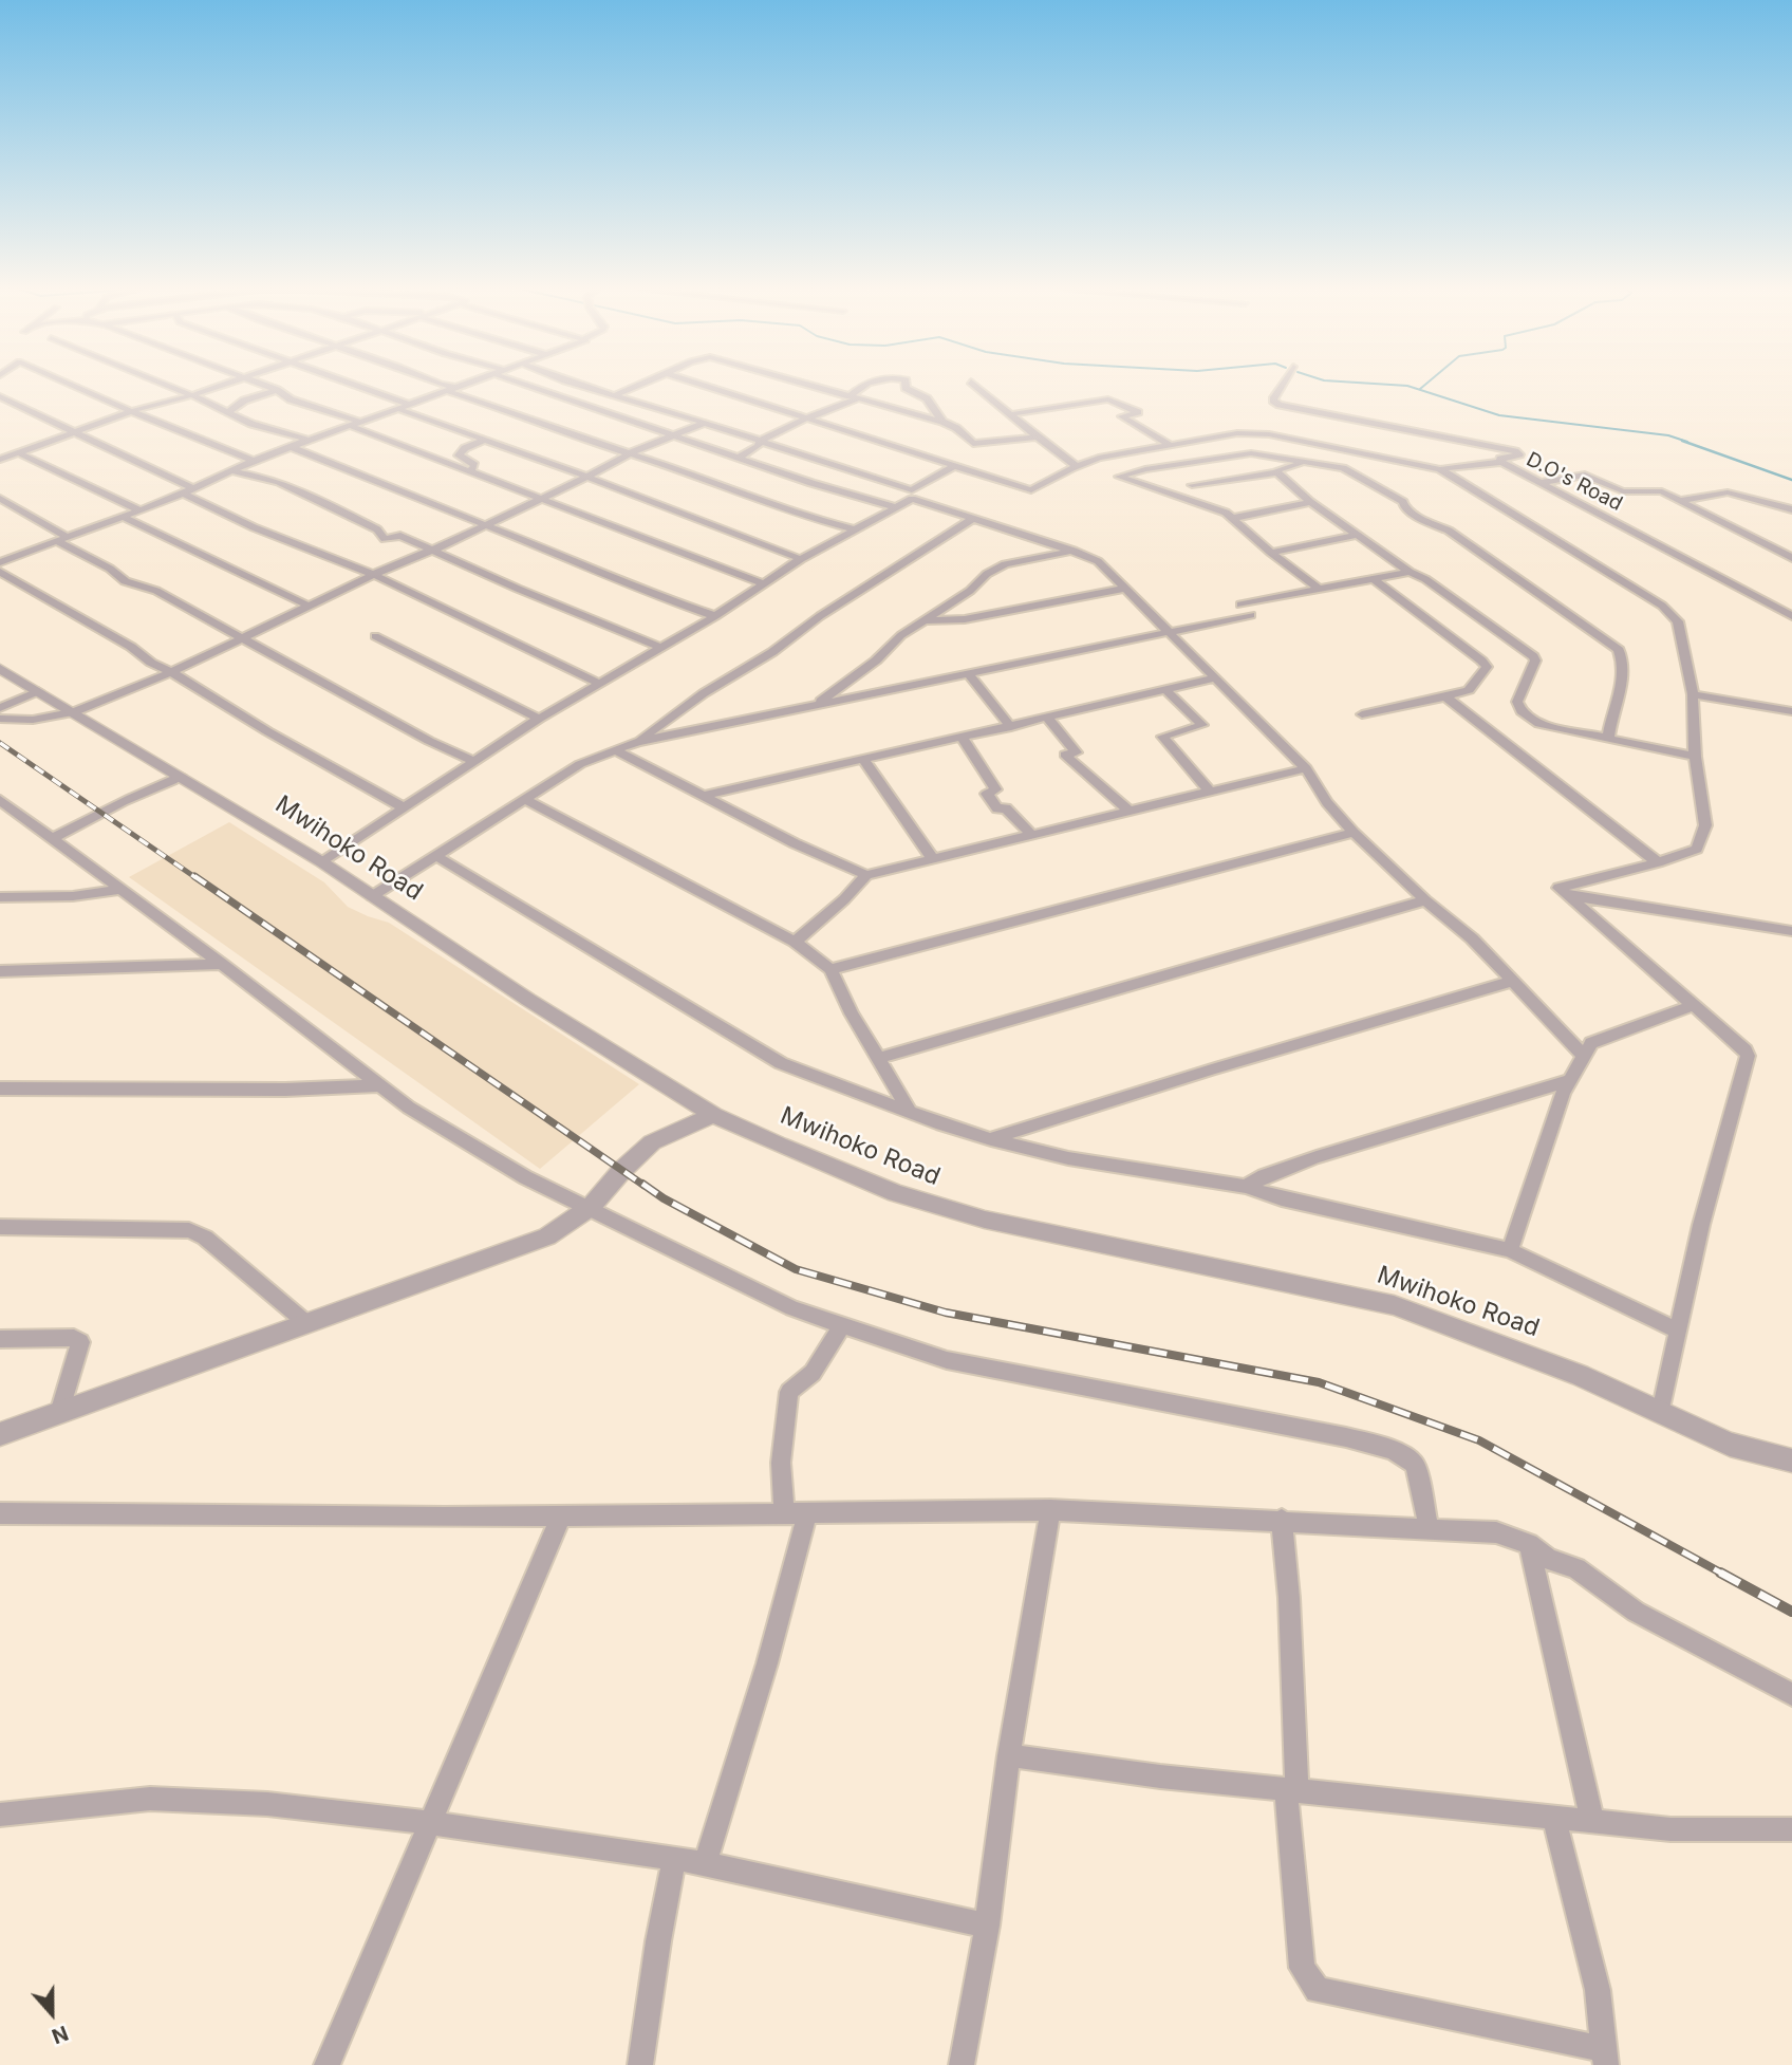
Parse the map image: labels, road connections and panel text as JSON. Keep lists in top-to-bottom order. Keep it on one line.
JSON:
{"streets":{"street":["D.O's Road","Mwihoko Road"]},"north":"bottom"}
